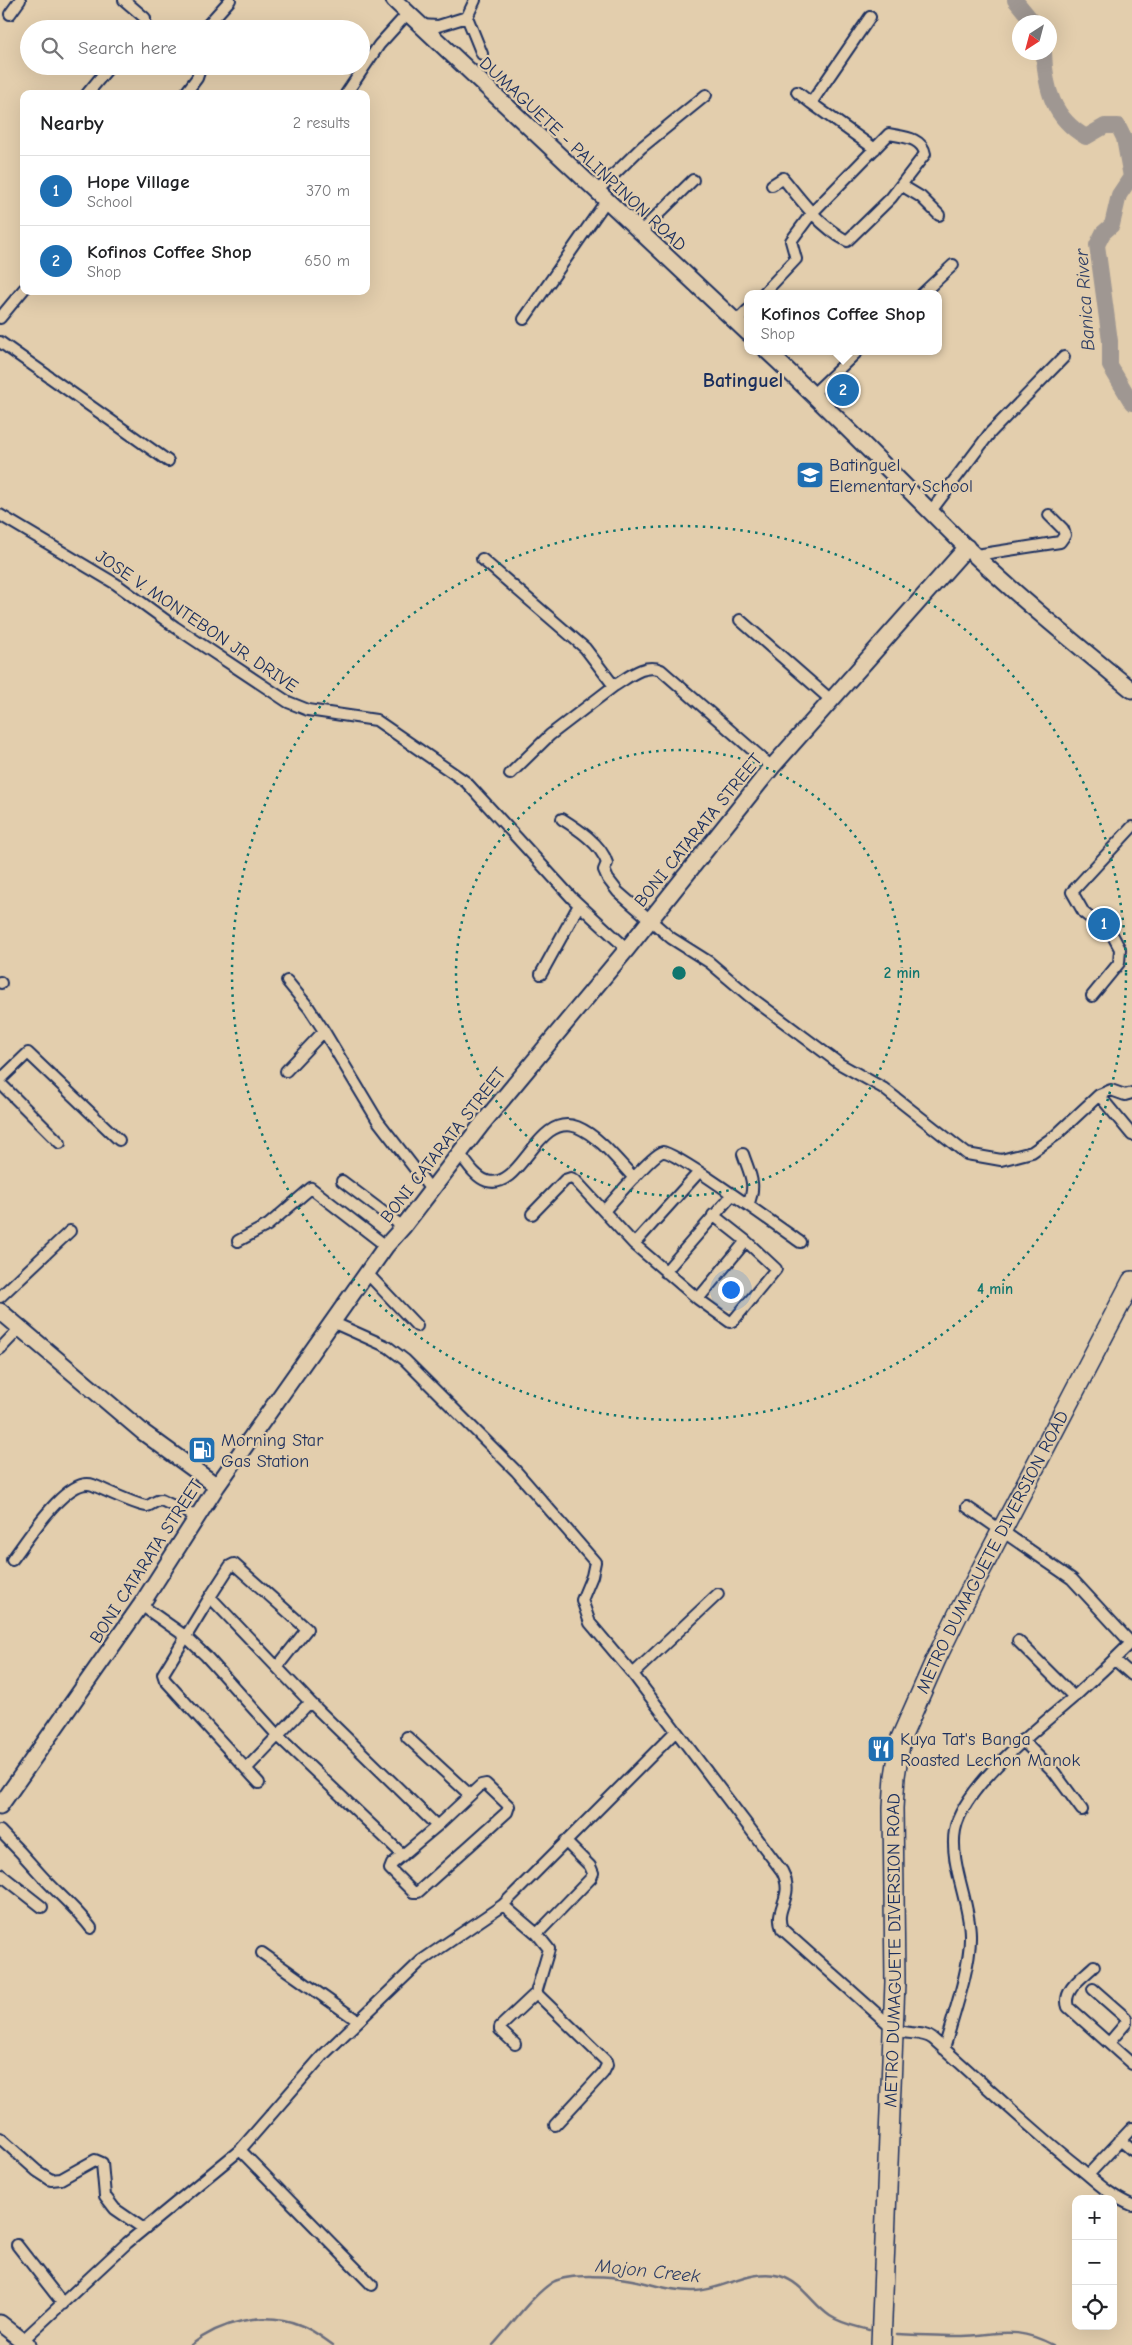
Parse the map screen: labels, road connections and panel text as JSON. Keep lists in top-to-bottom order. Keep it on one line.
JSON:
{"streets":{"highway":["METRO DUMAGUETE DIVERSION ROAD"],"street":["DUMAGUETE - PALINPINON ROAD","JOSE V. MONTEBON JR. DRIVE","BONI CATARATA STREET"]},"crossings":[["JOSE V. MONTEBON JR. DRIVE","BONI CATARATA STREET"]],"districts":["Batinguel"],"water":["Banica River","Mojon Creek"],"places":{"school or university":["Batinguel Elementary School"],"fuel station":["Morning Star Gas Station"],"restaurant":["Kuya Tat's Banga Roasted Lechon Manok"]},"north":"bottom left","page":{"search":"Search here","heading":["Nearby","2 results"],"list":[{"mark":"1","name":"Hope Village","note":"School","value":"370 m"},{"mark":"2","name":"Kofinos Coffee Shop","note":"Shop","value":"650 m"}],"popup":["Kofinos Coffee Shop","Shop"],"pins":["2","1"],"map_buttons":["+","−"]},"rings":["2 min","4 min"]}
